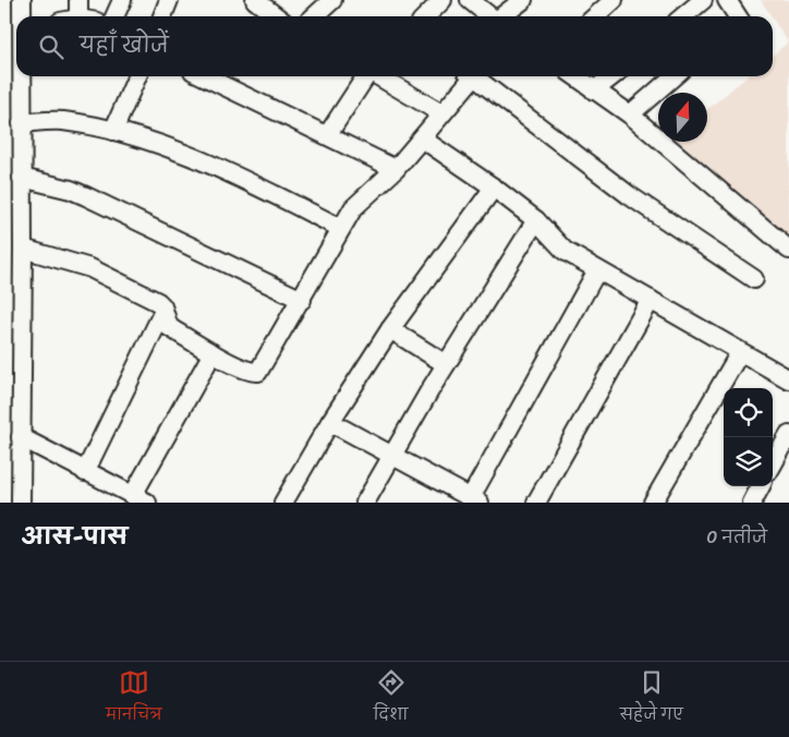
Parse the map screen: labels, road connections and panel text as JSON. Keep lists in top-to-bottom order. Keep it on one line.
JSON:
{"north":"top","page":{"search":"यहाँ खोजें","heading":["आस-पास","0 नतीजे"],"nav":["मानचित्र","दिशा","सहेजे गए"]}}
